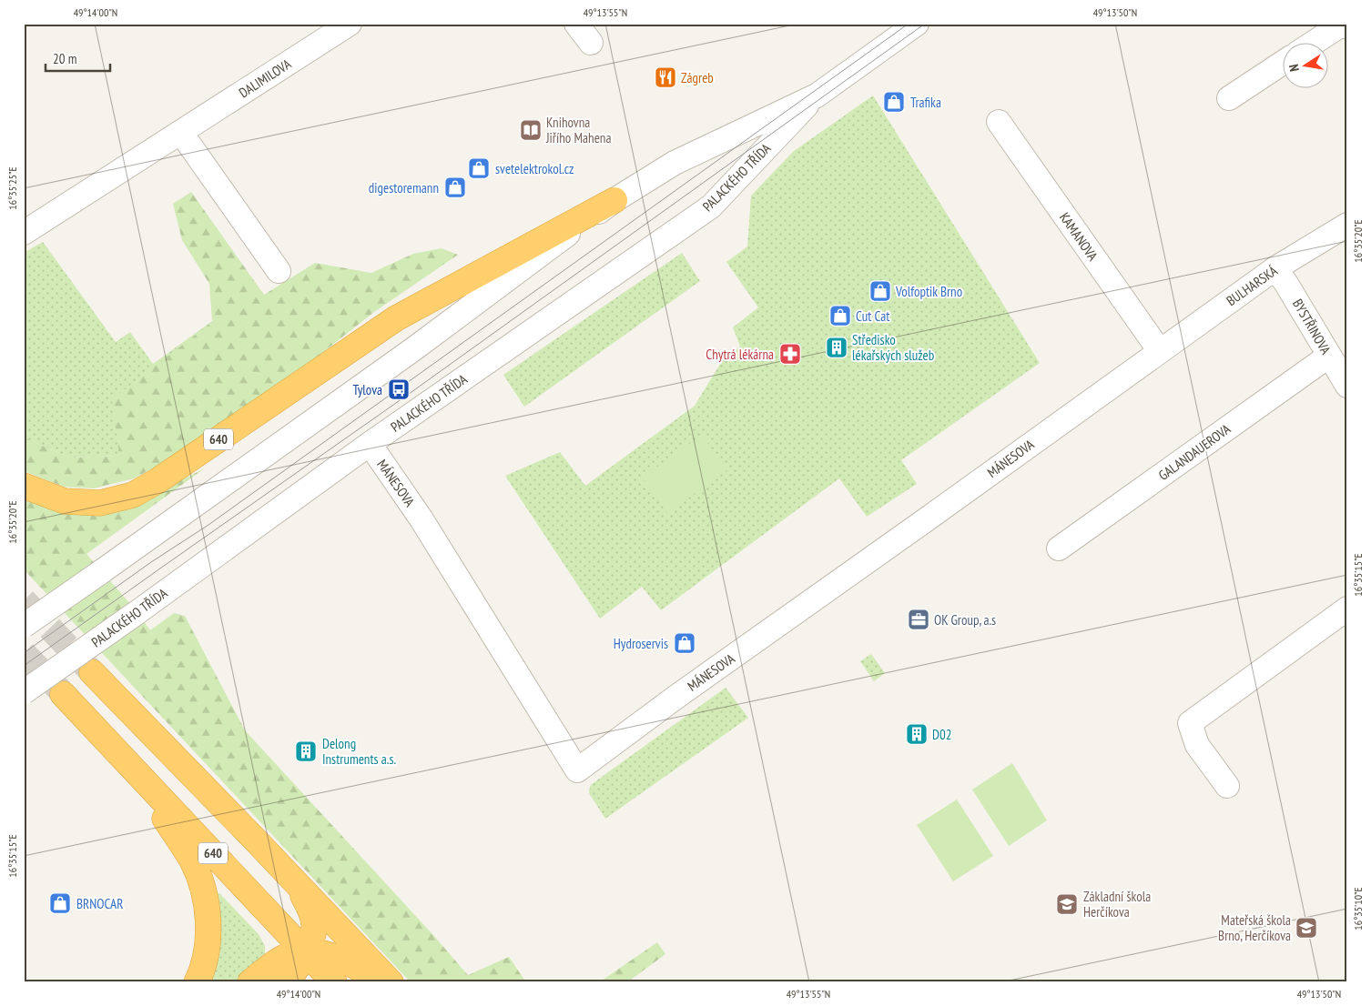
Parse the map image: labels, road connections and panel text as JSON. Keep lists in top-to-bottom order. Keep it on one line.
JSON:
{"streets":{"highway":["640"],"street":["DALIMILOVA","PALACKÉHO TŘÍDA","KAMANOVA","BULHARSKÁ","BYSTŘINOVA","GALANDAUEROVA","MÁNESOVA"]},"crossings":[["PALACKÉHO TŘÍDA","640"],["PALACKÉHO TŘÍDA","MÁNESOVA"],["KAMANOVA","BULHARSKÁ"],["KAMANOVA","MÁNESOVA"],["BULHARSKÁ","BYSTŘINOVA"],["BULHARSKÁ","MÁNESOVA"],["BYSTŘINOVA","GALANDAUEROVA"]],"places":{"restaurant":["Zágreb"],"shop":["Trafika","svetelektrokol.cz","digestoremann","Volfoptik Brno","Cut Cat","Hydroservis","BRNOCAR"],"library":["Knihovna Jiřího Mahena"],"building":["Středisko lékařských služeb","D02","Delong Instruments a.s."],"pharmacy":["Chytrá lékárna"],"bus stop":["Tylova"],"office":["OK Group, a.s"],"school or university":["Základní škola Herčíkova","Mateřská škola Brno, Herčíkova"]},"scale_bar":"20 m","north":"left","coordinates":["49°14'00\"N","49°13'55\"N","49°13'50\"N","16°35'25\"E","16°35'20\"E","16°35'15\"E","16°35'10\"E"]}
